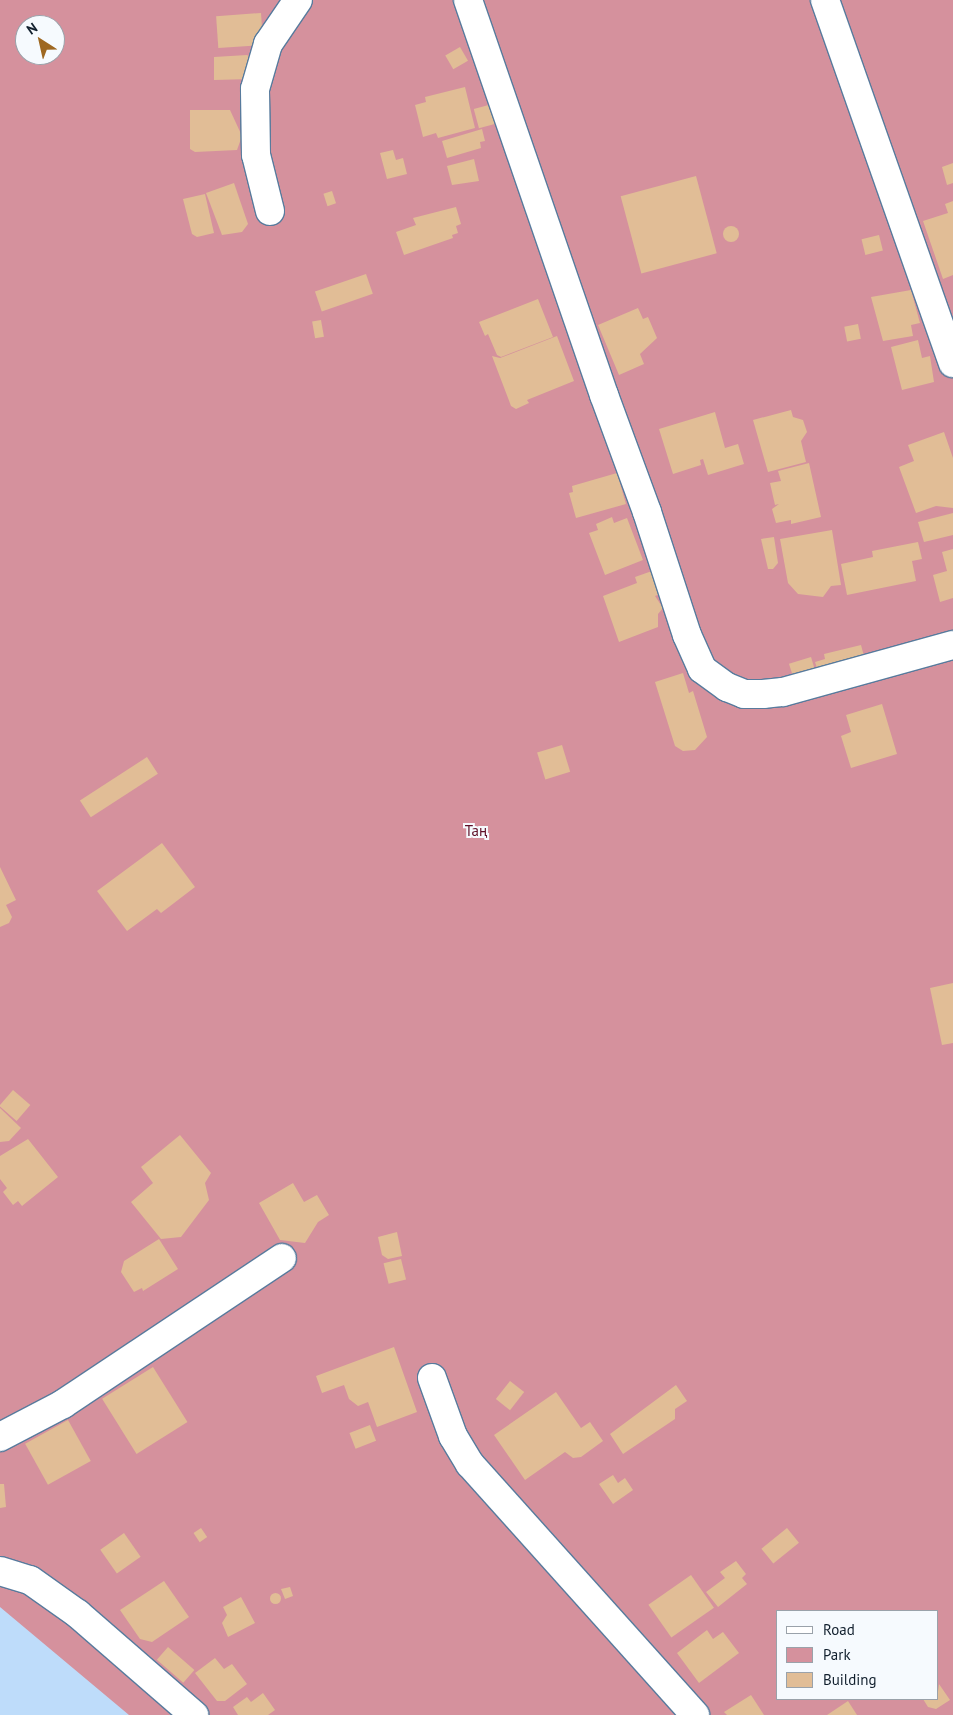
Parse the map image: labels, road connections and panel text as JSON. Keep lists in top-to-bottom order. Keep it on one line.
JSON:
{"parks":["Таң"],"legend":["Road","Park","Building"],"north":"top left"}
